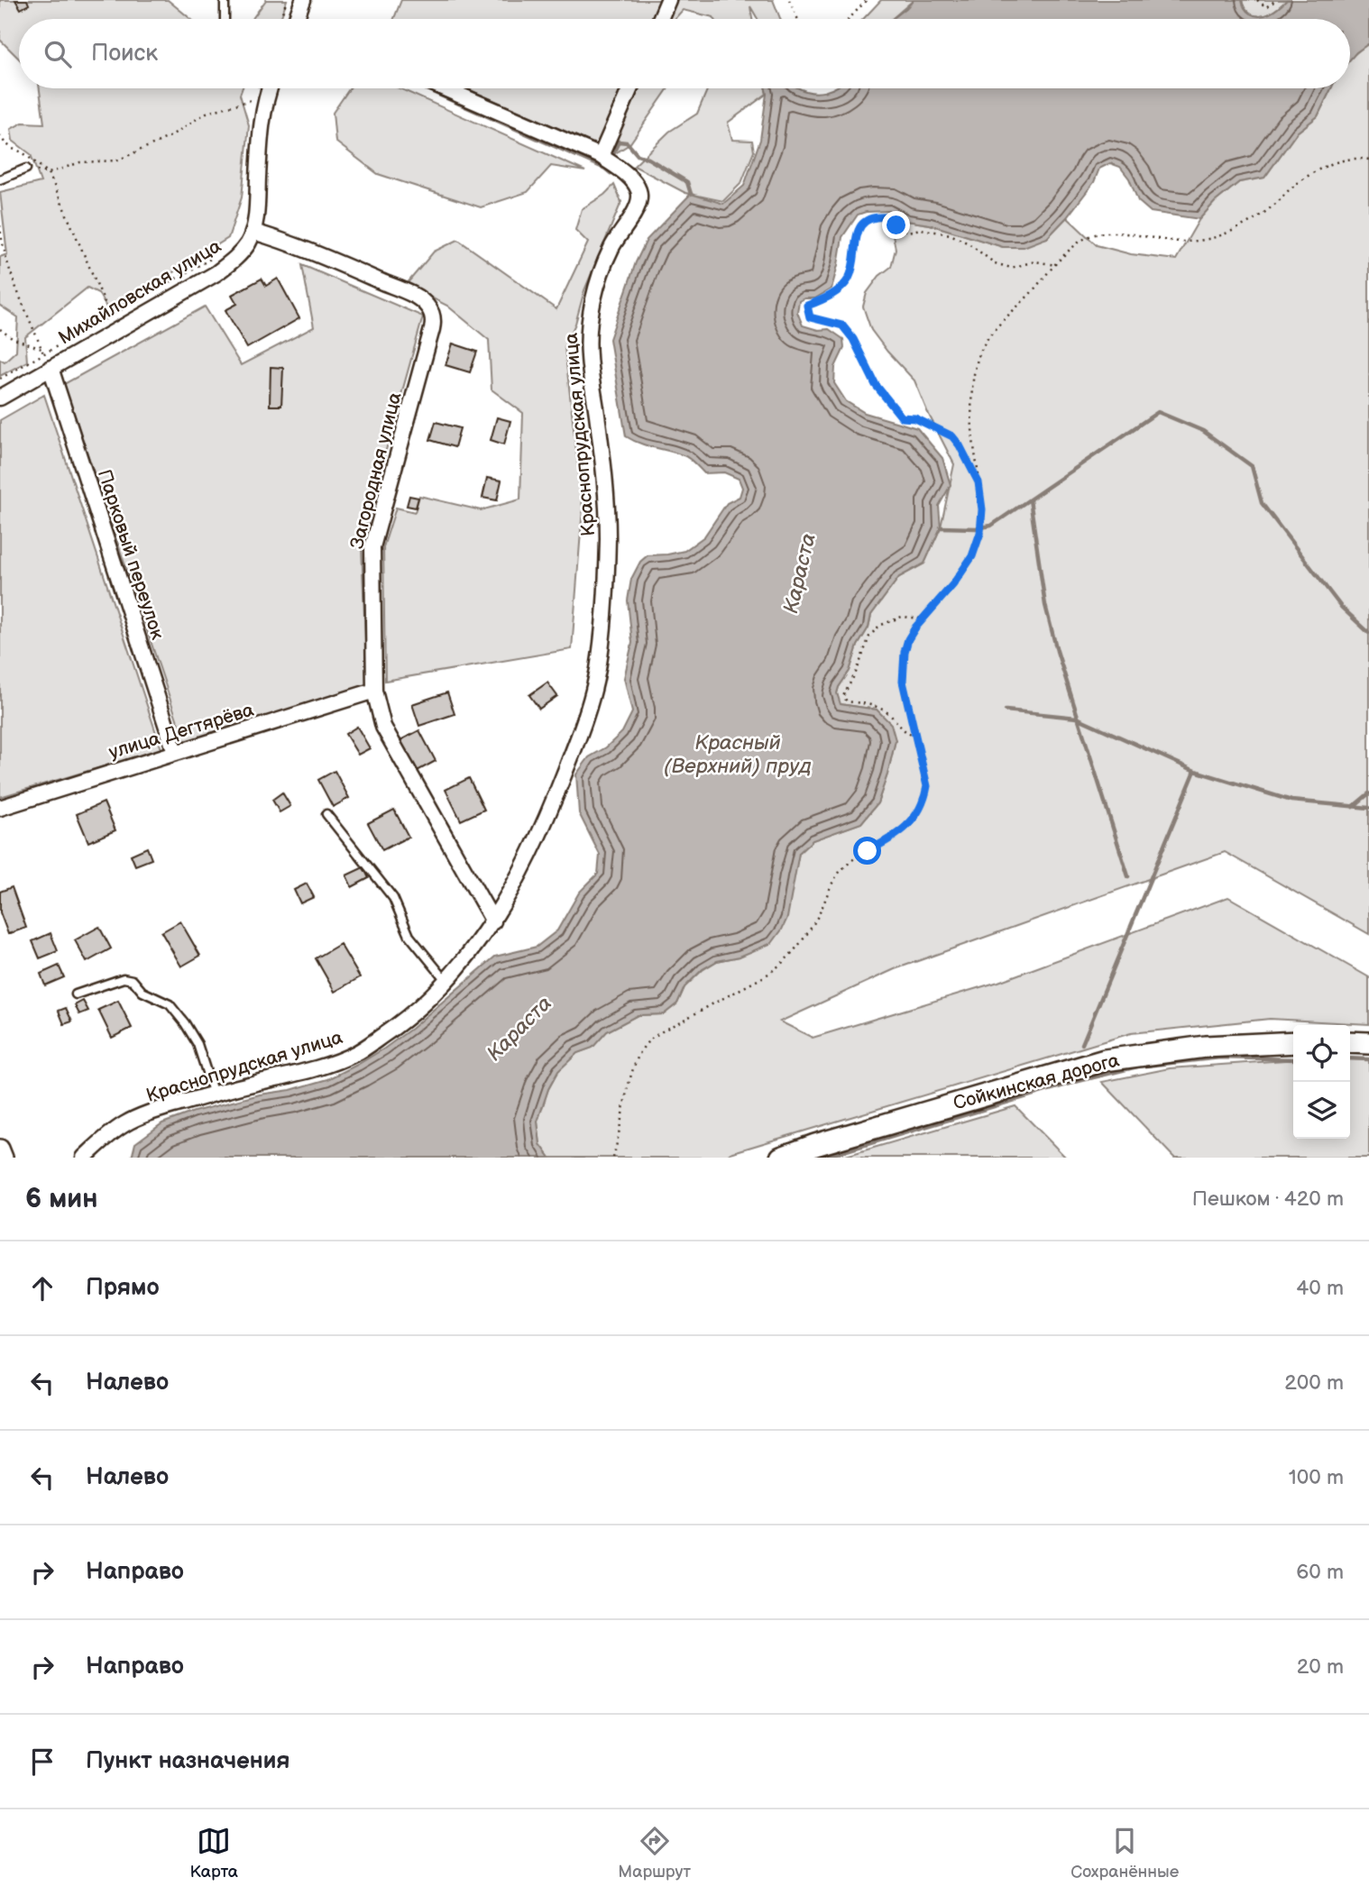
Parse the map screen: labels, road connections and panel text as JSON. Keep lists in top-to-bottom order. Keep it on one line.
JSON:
{"streets":{"main road":["Сойкинская дорога"],"street":["Михайловская улица","Краснопрудская улица","Загородная улица","Парковый переулок","улица Дегтярёва"]},"crossings":[["Михайловская улица","Загородная улица"],["Михайловская улица","Парковый переулок"],["Краснопрудская улица","Загородная улица"],["Загородная улица","улица Дегтярёва"],["Парковый переулок","улица Дегтярёва"]],"water":["Караста","Красный (Верхний) пруд"],"page":{"search":"Поиск","heading":["6 мин","Пешком · 420 m"],"list":[["Прямо","40 m"],["Налево","200 m"],["Налево","100 m"],["Направо","60 m"],["Направо","20 m"],"Пункт назначения"],"nav":["Карта","Маршрут","Сохранённые"]}}
